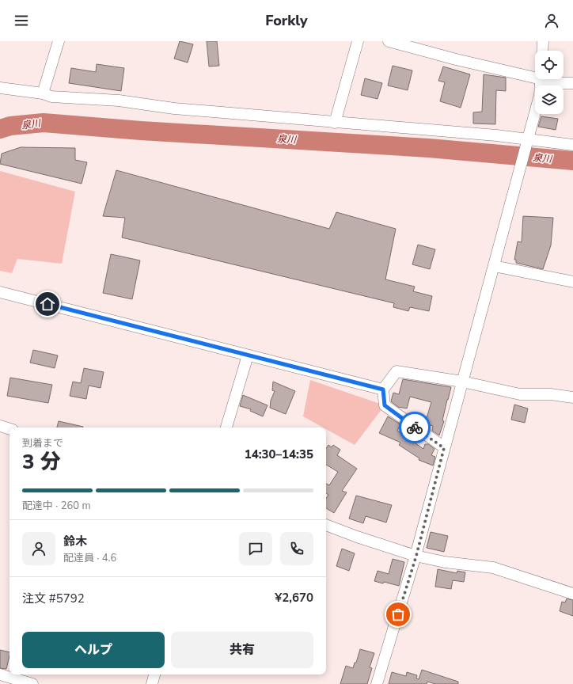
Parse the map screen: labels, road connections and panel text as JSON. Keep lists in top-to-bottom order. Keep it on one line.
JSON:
{"water":["泉川"],"page":{"header":"Forkly","heading":["3 分","到着まで","14:30–14:35"],"panel":["鈴木","配達員 · 4.6","注文 #5792","¥2,670"],"bar":"配達中 · 260 m","buttons":["ヘルプ","共有"]}}
